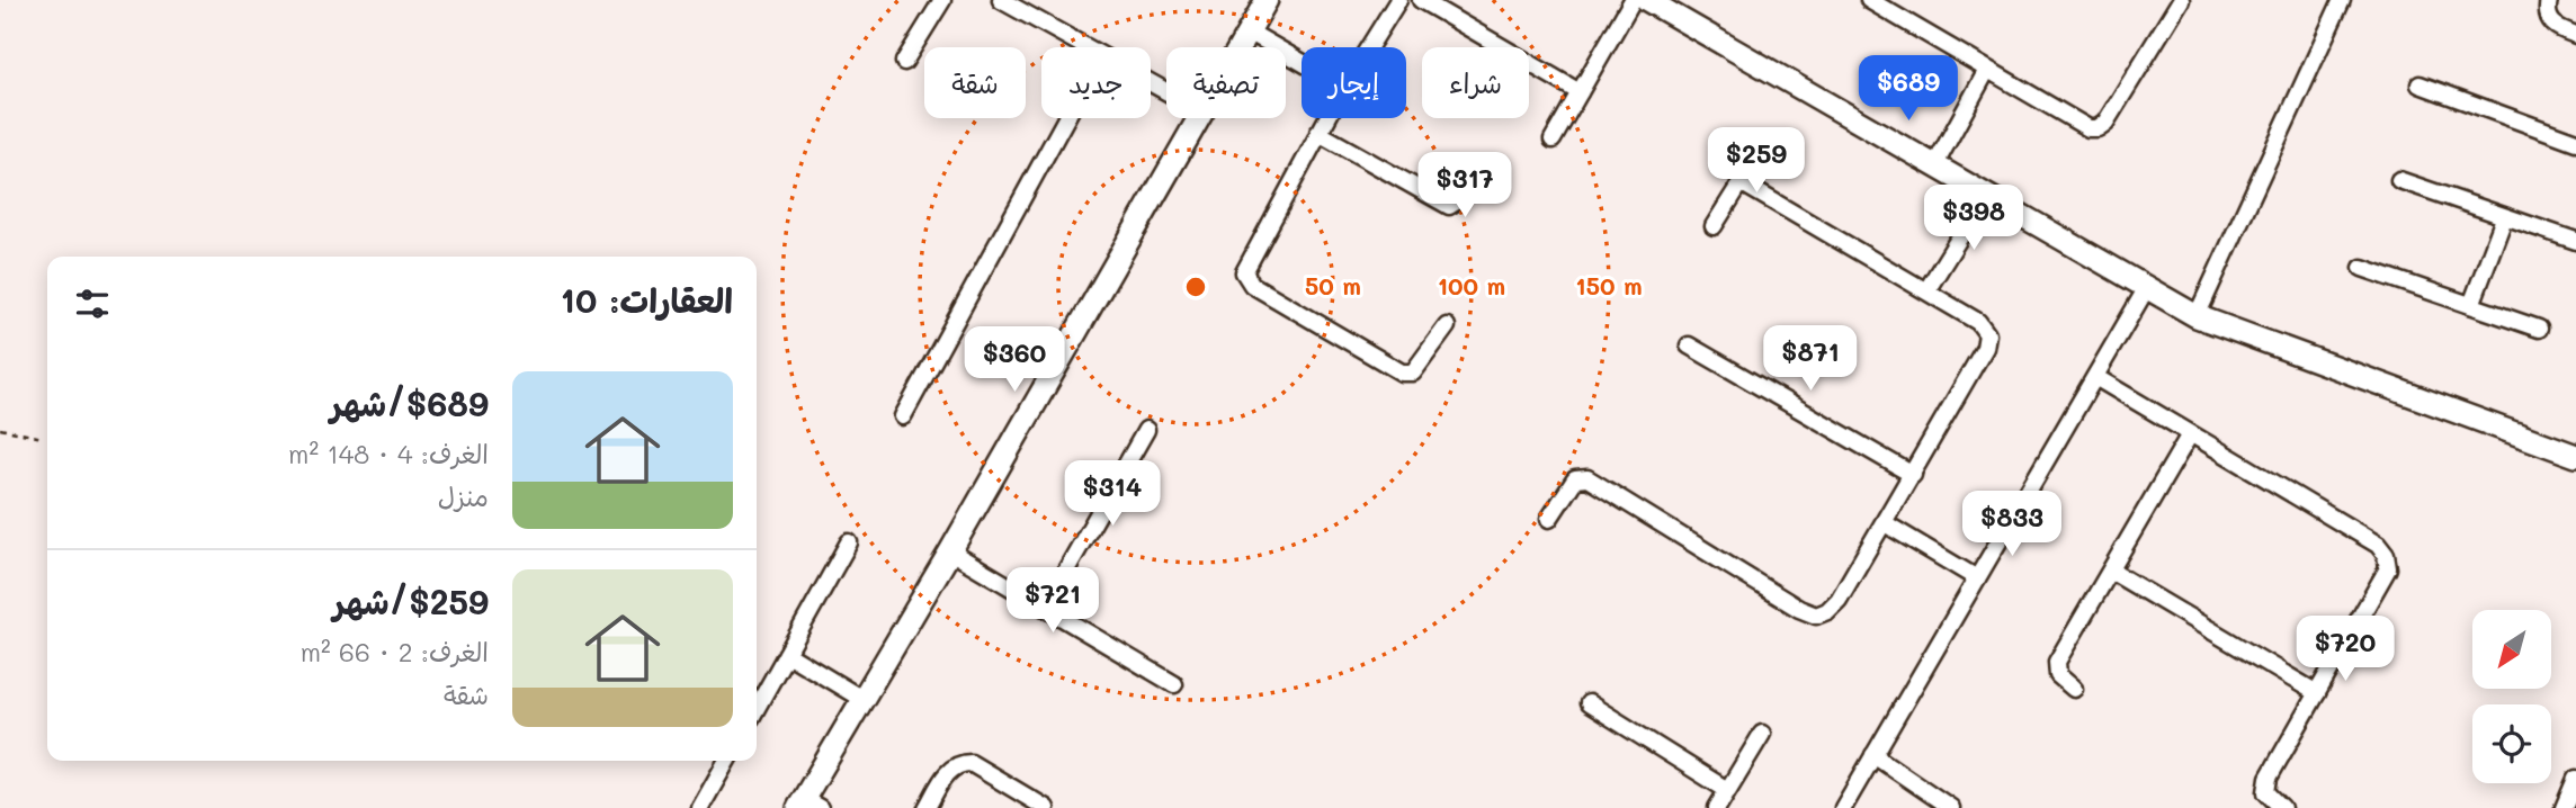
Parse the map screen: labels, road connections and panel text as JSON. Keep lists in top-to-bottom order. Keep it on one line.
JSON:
{"north":"bottom left","page":{"chip":["شراء","إيجار","تصفية","جديد","شقة"],"price":["$689","$259","$317","$398","$871","$360","$314","$833","$721","$720"],"heading":"العقارات: 10","list":[{"name":"$689/شهر","note":"الغرف: 4 · 148 m² · منزل"},{"name":"$259/شهر","note":"الغرف: 2 · 66 m² · شقة"}]},"rings":["50 m","100 m","150 m"]}
